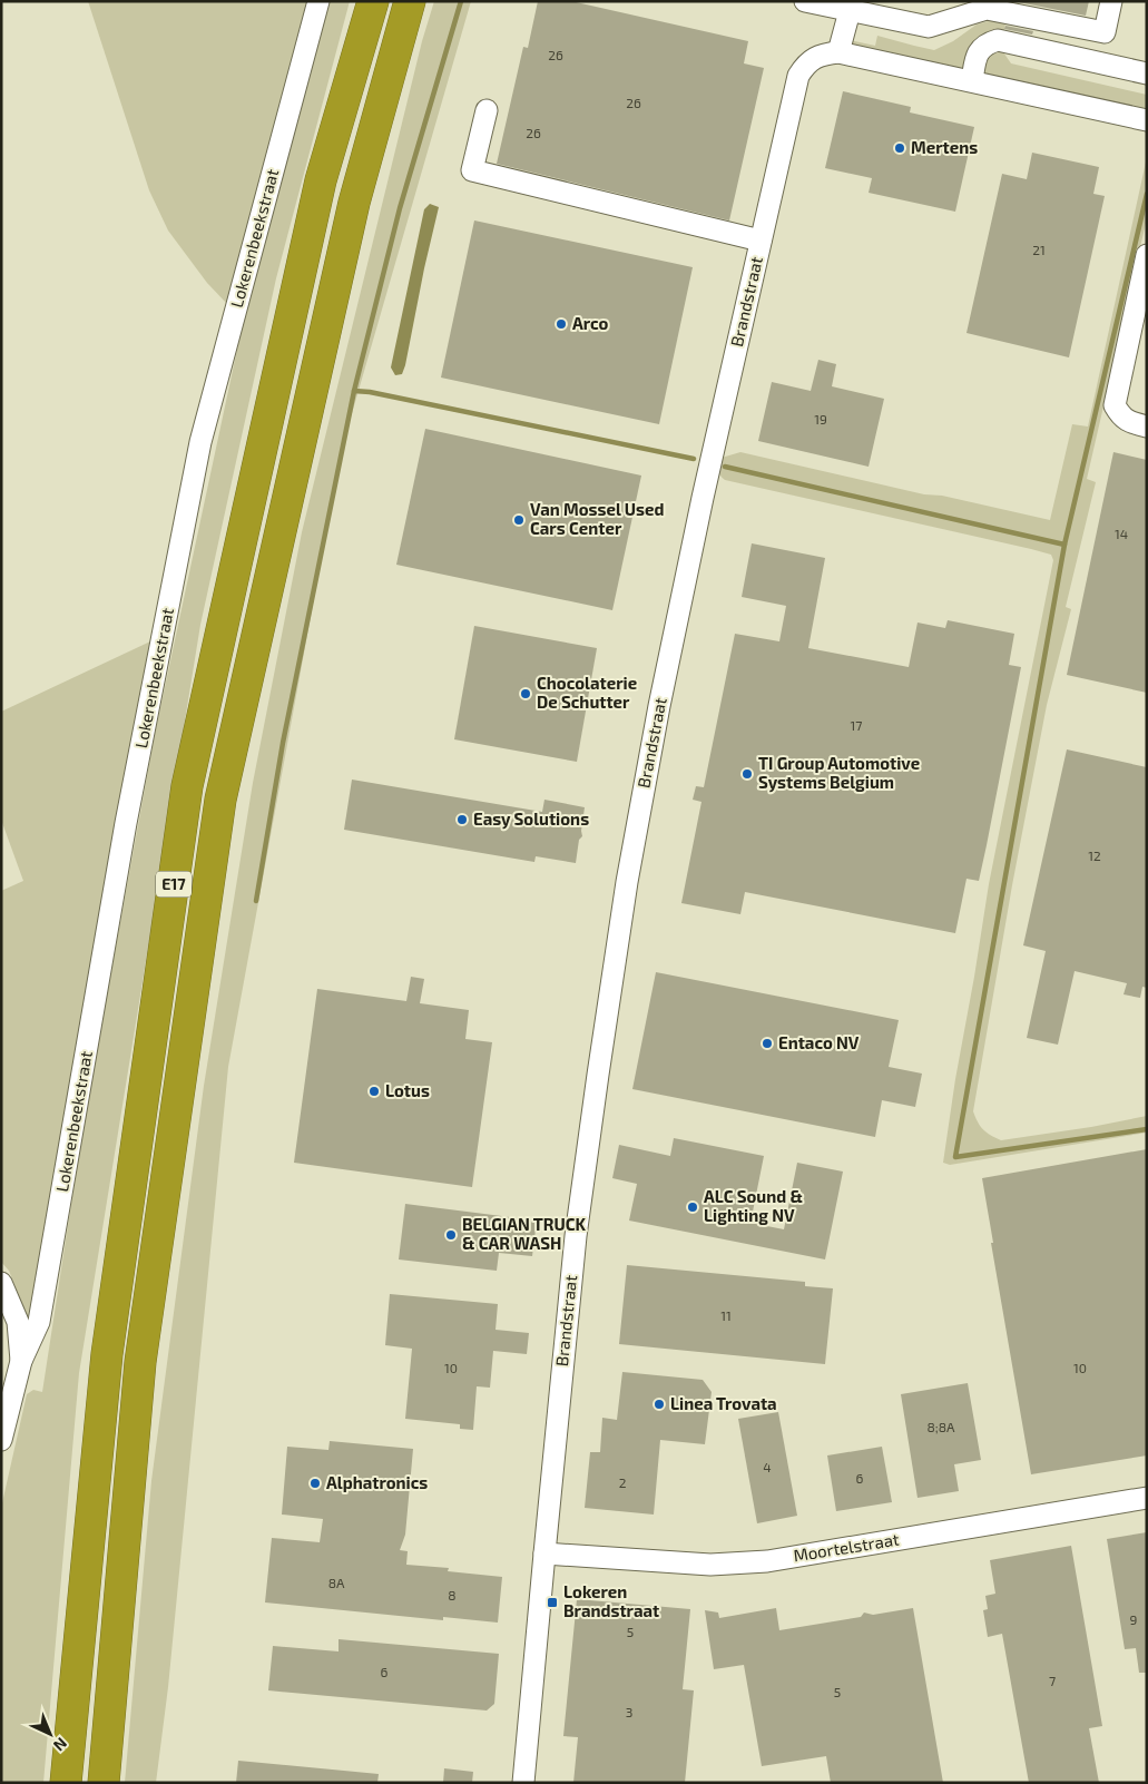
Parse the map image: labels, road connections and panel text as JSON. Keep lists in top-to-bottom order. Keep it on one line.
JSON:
{"streets":{"highway":["E17"],"street":["Lokerenbeekstraat","Brandstraat","Moortelstraat"]},"crossings":[["Brandstraat","Moortelstraat"]],"places":{"other":["Mertens","Arco","Van Mossel Used Cars Center","Chocolaterie De Schutter","TI Group Automotive Systems Belgium","Easy Solutions","Entaco NV","Lotus","ALC Sound & Lighting NV","BELGIAN TRUCK & CAR WASH","Linea Trovata","Alphatronics"],"transit":["Lokeren Brandstraat"]},"house_numbers":["26","26","26","21","19","14","17","12","11","10","10","8;8A","4","6","2","8A","8","9","5","6","7","5","3"],"north":"bottom right"}
